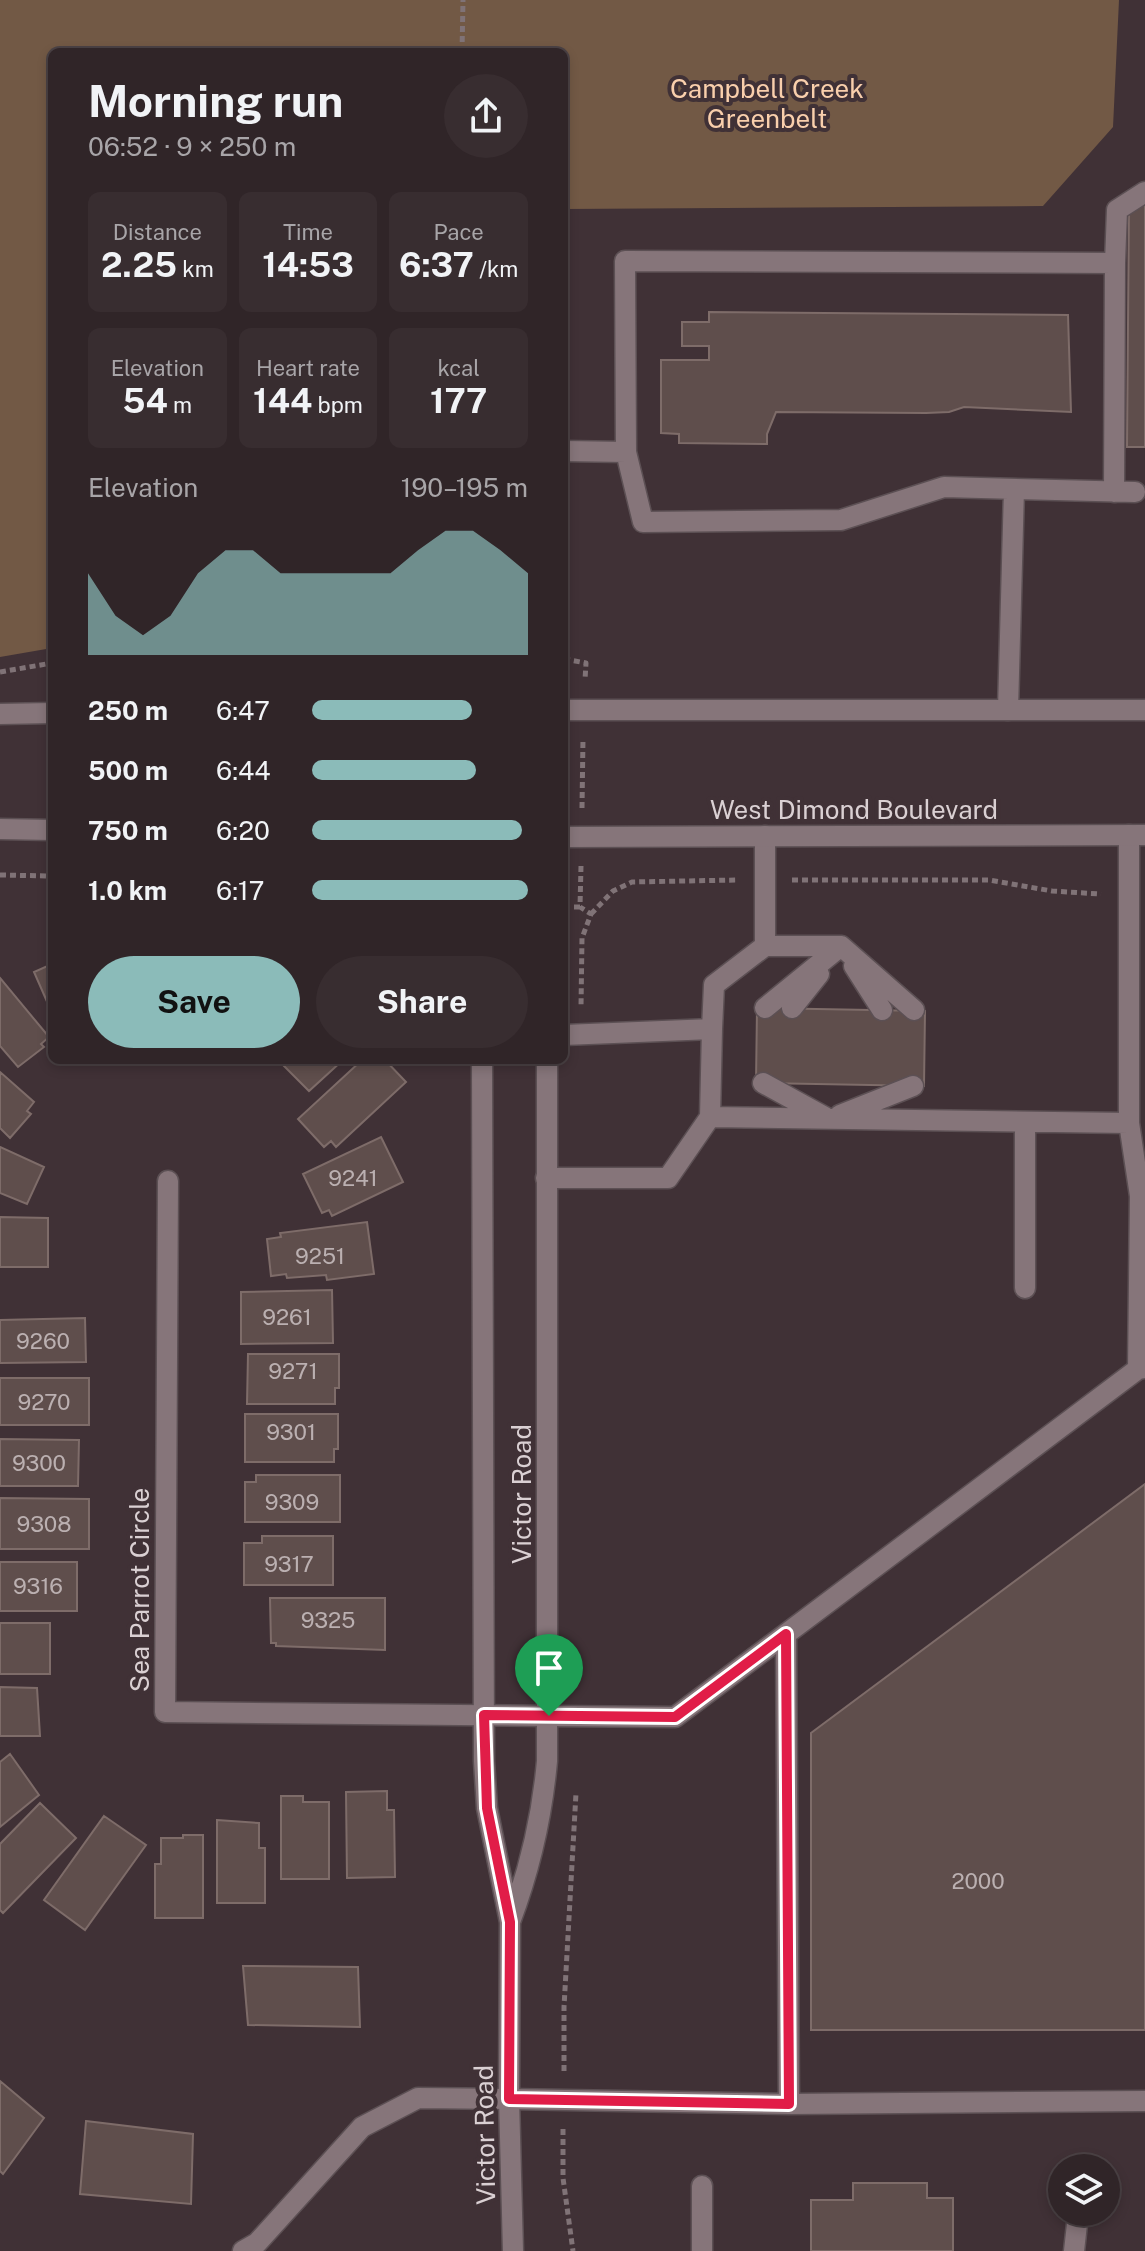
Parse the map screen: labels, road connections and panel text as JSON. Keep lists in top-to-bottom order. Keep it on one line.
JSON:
{"streets":{"street":["West Dimond Boulevard","Victor Road","Sea Parrot Circle"]},"crossings":[["Victor Road","Sea Parrot Circle"]],"parks":["Campbell Creek Greenbelt"],"house_numbers":["9241","9251","9261","9260","9271","9270","9301","9300","9309","9308","9317","9316","9325","2000"],"page":{"heading":["Morning run","06:52 · 9 × 250 m"],"stats":[["Distance","2.25 km"],["Time","14:53"],["Pace","6:37 /km"],["Elevation","54 m"],["Heart rate","144 bpm"],["kcal","177"]],"chart":["Elevation","190–195 m"],"list":[{"name":"250 m","note":"6:47"},{"name":"500 m","note":"6:44"},{"name":"750 m","note":"6:20"},{"name":"1.0 km","note":"6:17"}],"buttons":["Save","Share"]}}
